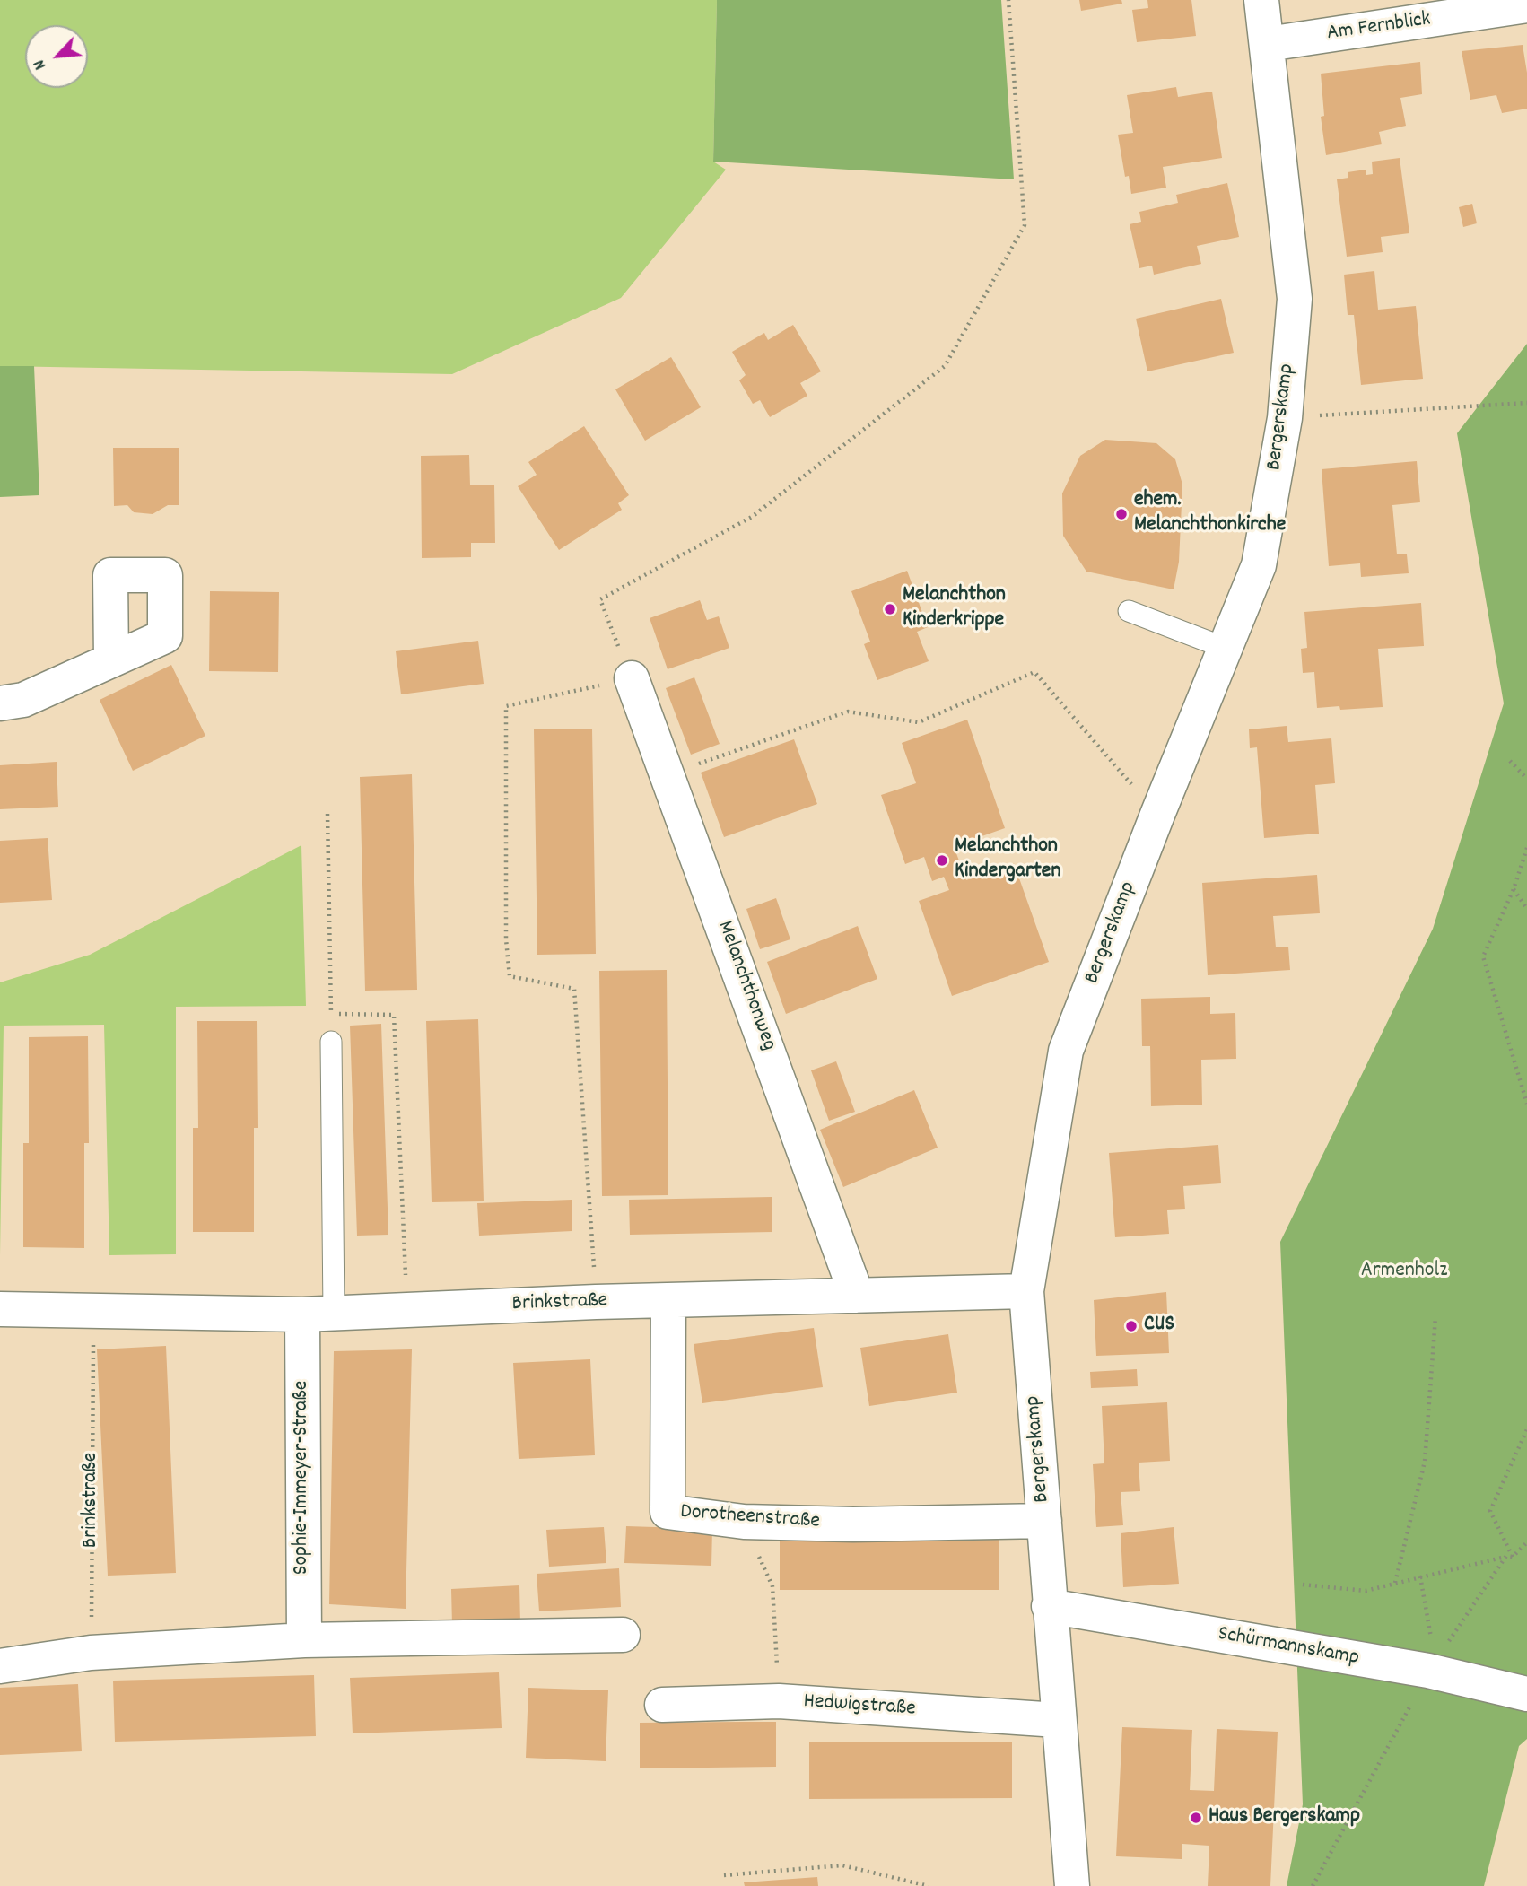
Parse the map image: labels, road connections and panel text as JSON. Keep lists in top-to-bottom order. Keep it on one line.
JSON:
{"streets":{"street":["Am Fernblick","Bergerskamp","Melanchthonweg","Brinkstraße","Sophie-Immeyer-Straße","Dorotheenstraße","Schürmannskamp","Hedwigstraße"]},"crossings":[["Am Fernblick","Bergerskamp"],["Bergerskamp","Brinkstraße"],["Bergerskamp","Dorotheenstraße"],["Bergerskamp","Schürmannskamp"],["Bergerskamp","Hedwigstraße"],["Melanchthonweg","Brinkstraße"],["Brinkstraße","Sophie-Immeyer-Straße"],["Brinkstraße","Dorotheenstraße"]],"parks":["Armenholz"],"places":["ehem. Melanchthonkirche","Melanchthon Kinderkrippe","Melanchthon Kindergarten","CUS","Haus Bergerskamp"],"north":"bottom left"}
